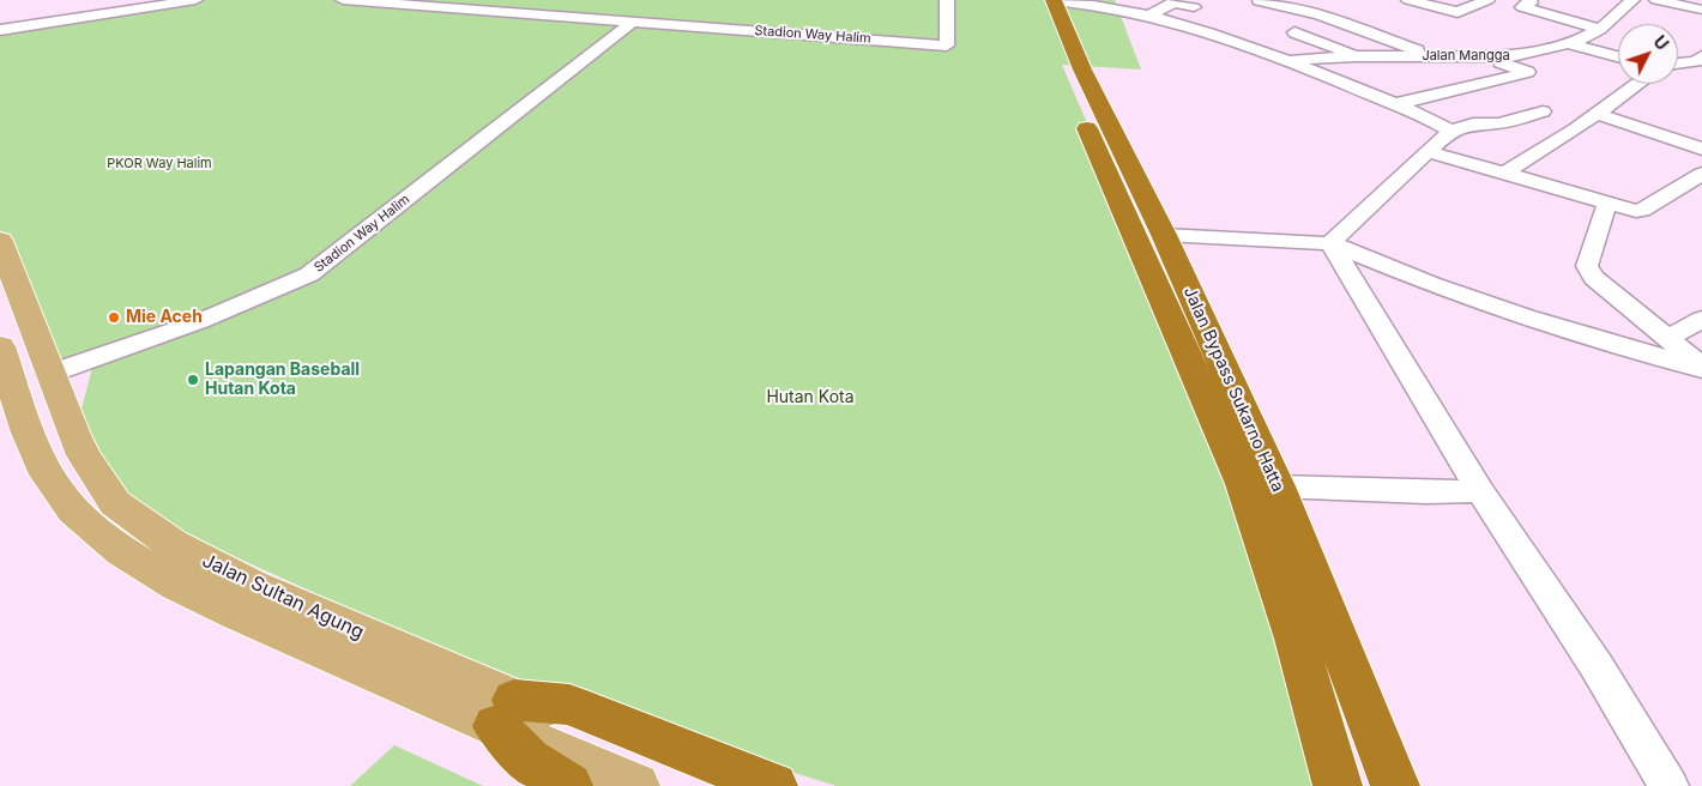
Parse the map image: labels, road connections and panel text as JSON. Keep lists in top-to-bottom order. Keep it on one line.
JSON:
{"streets":{"highway":["Jalan Bypass Sukarno Hatta"],"main road":["Jalan Sultan Agung"],"street":["Stadion Way Halim","Jalan Mangga"]},"crossings":[["Stadion Way Halim","Jalan Sultan Agung"]],"parks":["PKOR Way Halim","Hutan Kota"],"places":["Mie Aceh","Lapangan Baseball Hutan Kota"],"north":"top right"}
